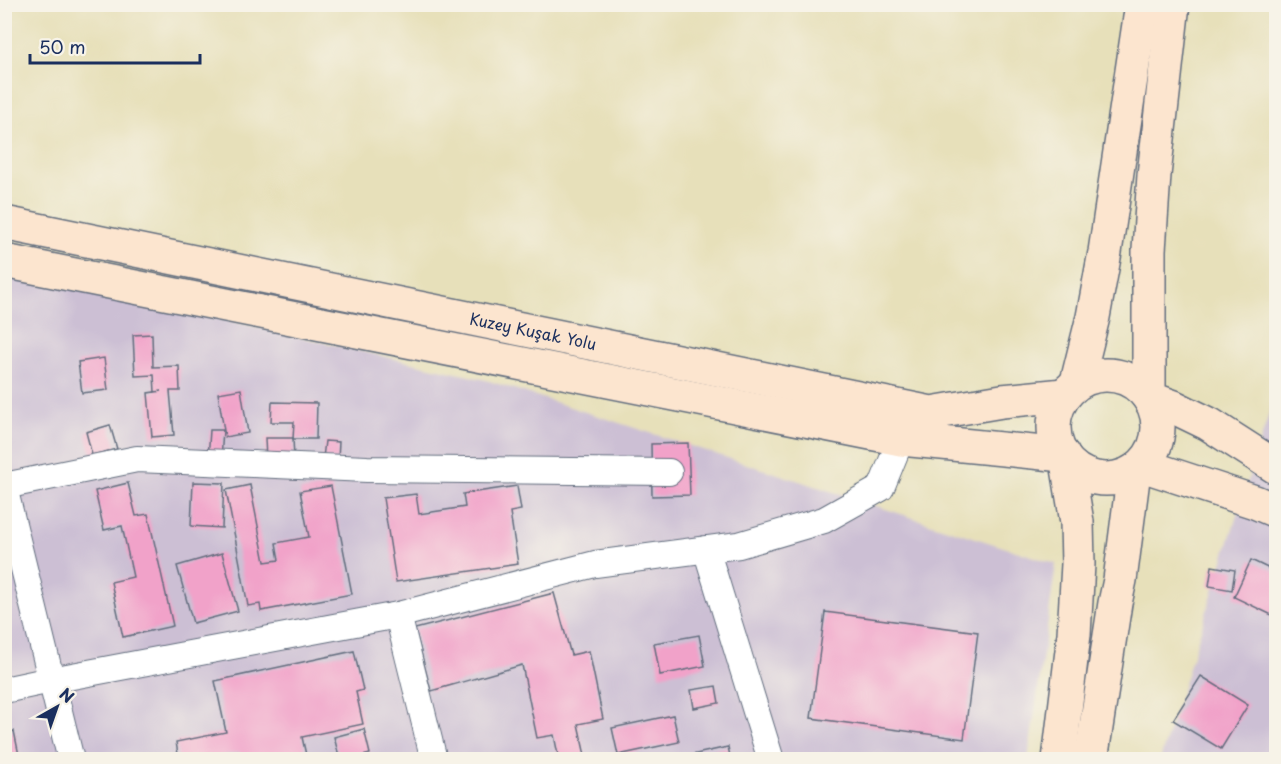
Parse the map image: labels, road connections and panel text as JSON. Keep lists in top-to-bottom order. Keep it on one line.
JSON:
{"streets":{"main road":["Kuzey Kuşak Yolu"]},"scale_bar":"50 m","north":"top right"}
